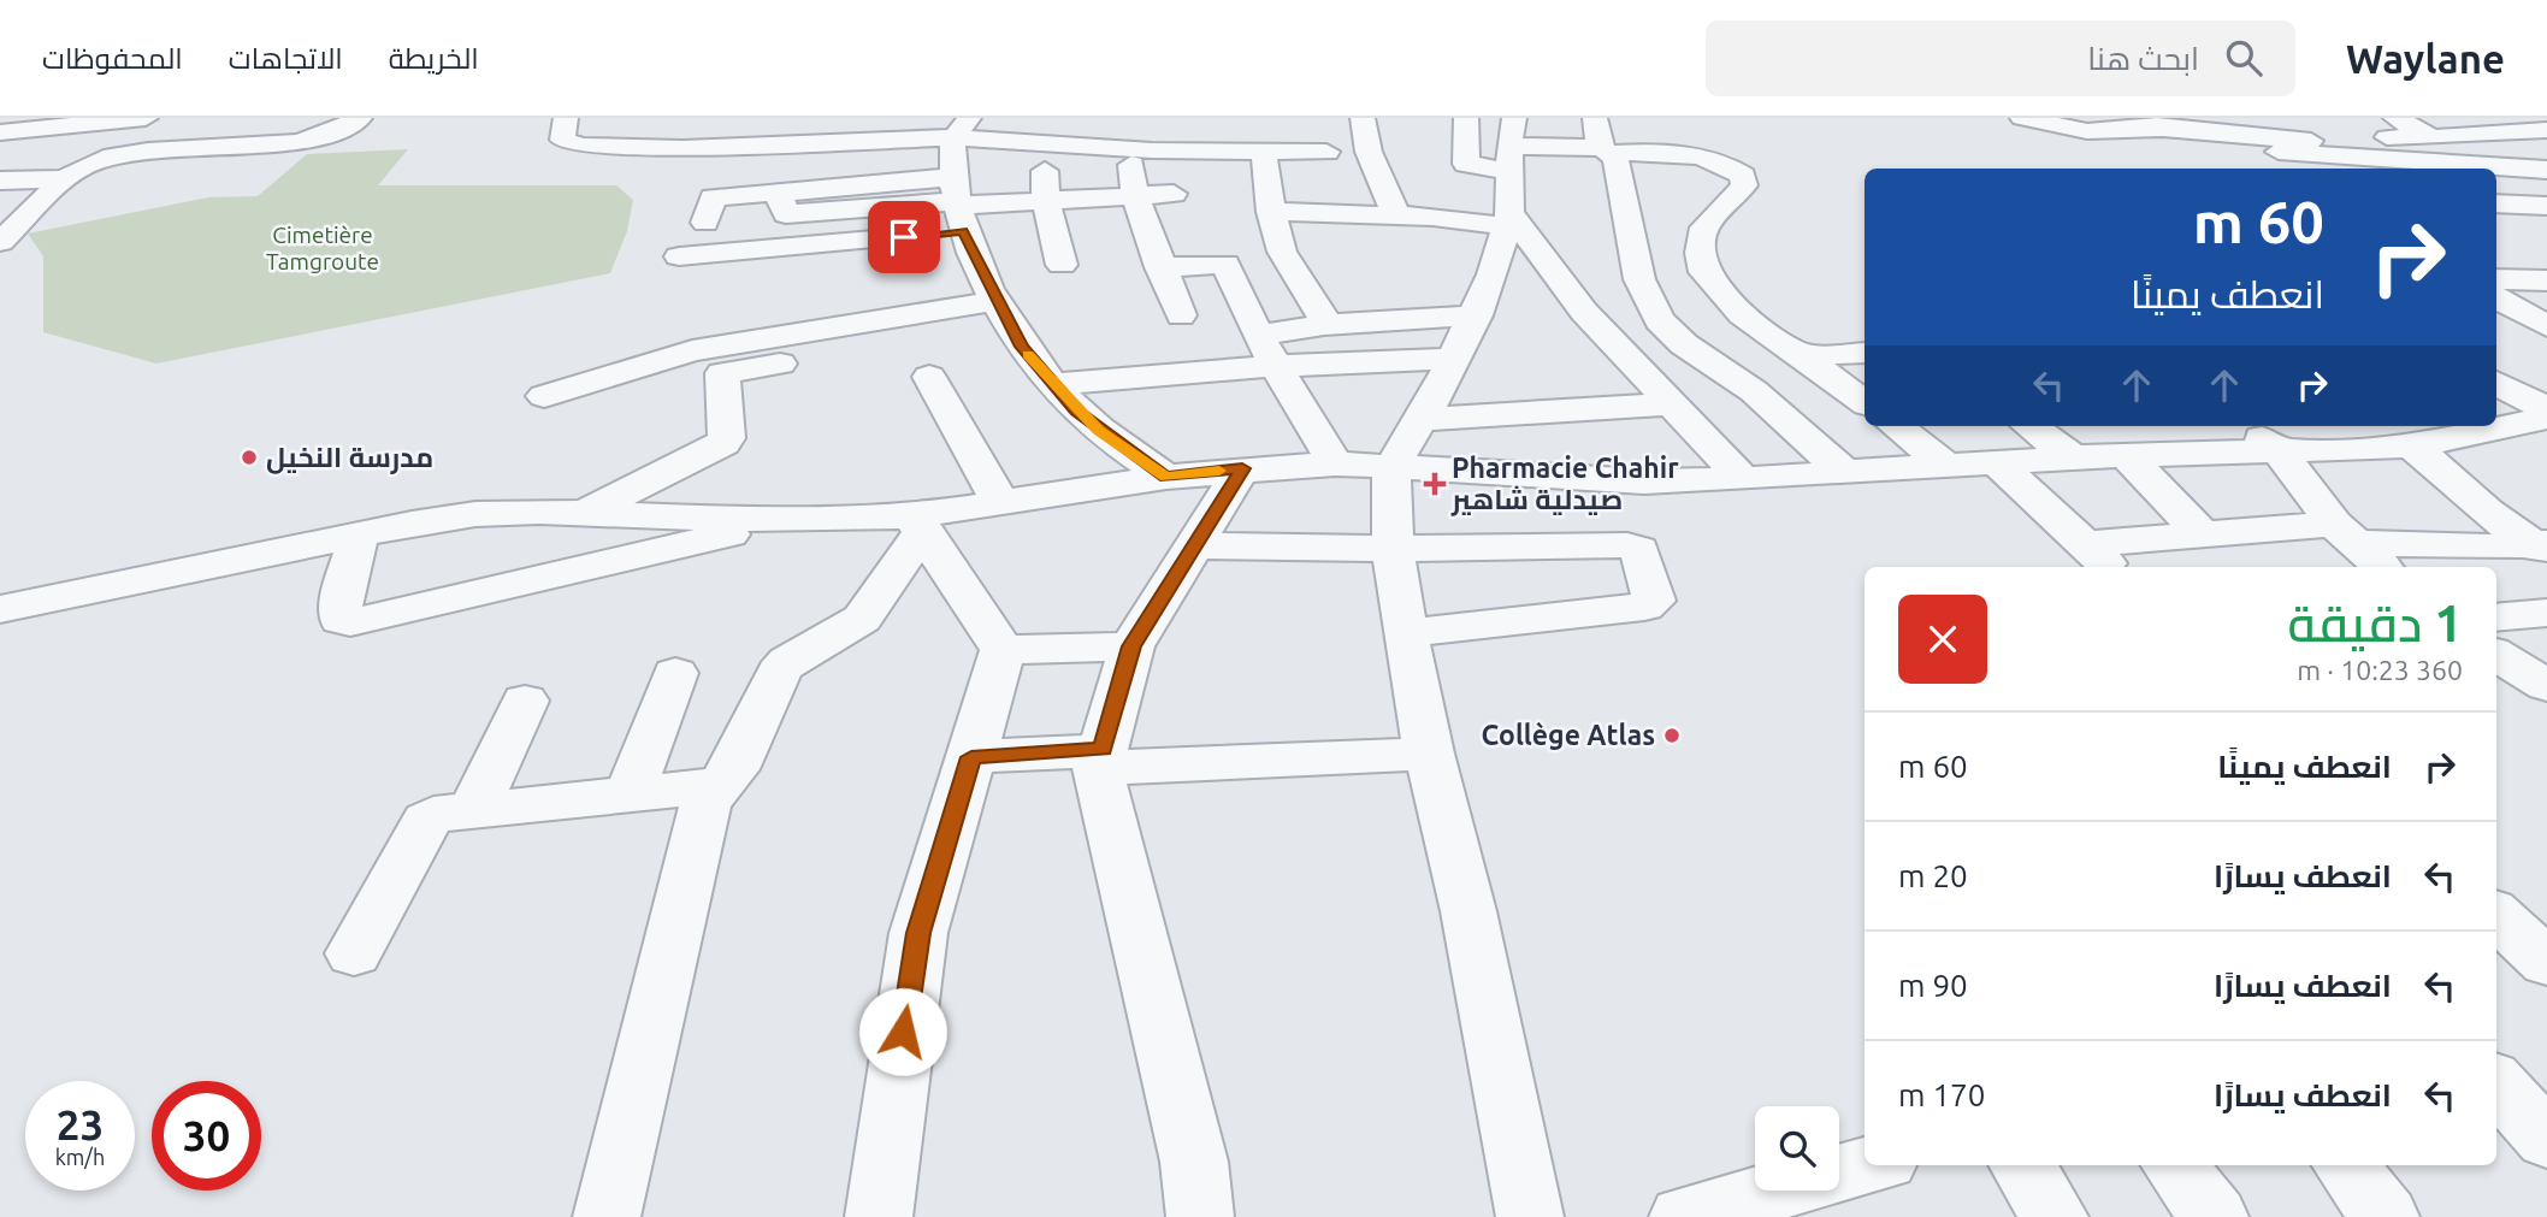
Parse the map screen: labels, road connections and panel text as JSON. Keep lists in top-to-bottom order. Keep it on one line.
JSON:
{"parks":["Cimetière Tamgroute"],"places":{"other":["مدرسة النخيل","Collège Atlas"],"health":["Pharmacie Chahir صيدلية شاهير"]},"page":{"header":"Waylane","search":"ابحث هنا","nav":["الخريطة","الاتجاهات","المحفوظات"],"turn":["60 m","انعطف يمينًا"],"heading":["1 دقيقة","360 m · 10:23"],"list":[{"name":"انعطف يمينًا","value":"60 m"},{"name":"انعطف يسارًا","value":"20 m"},{"name":"انعطف يسارًا","value":"90 m"},{"name":"انعطف يسارًا","value":"170 m"}],"speed":"23 km/h","limit":"30"}}
